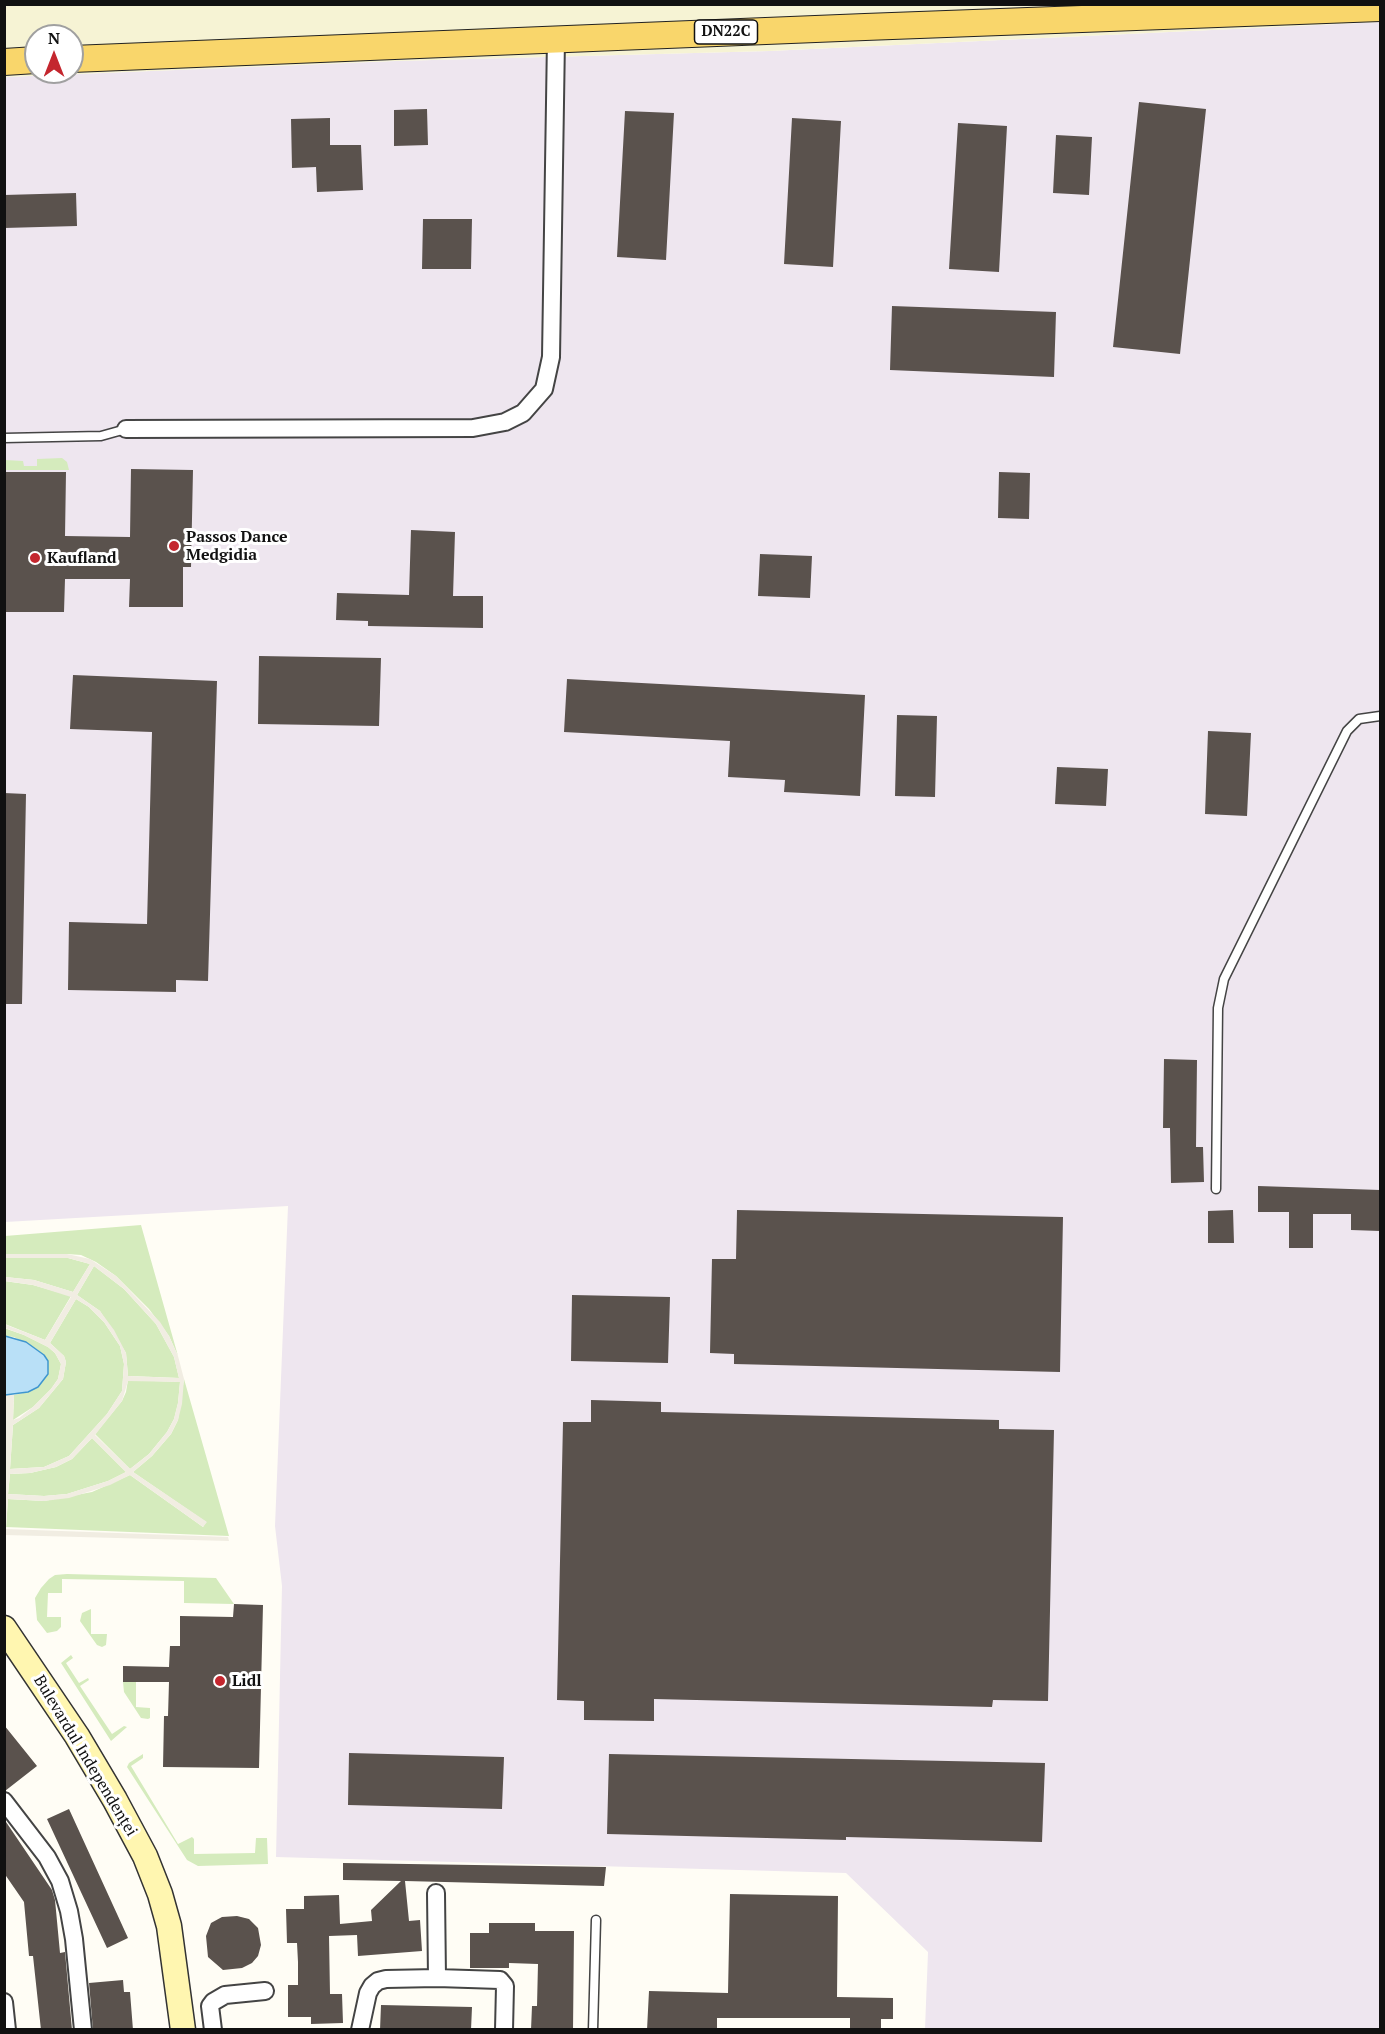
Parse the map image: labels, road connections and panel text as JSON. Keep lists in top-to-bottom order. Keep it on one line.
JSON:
{"streets":{"main road":["DN22C","Bulevardul Independenței"]},"places":["Passos Dance Medgidia","Kaufland","Lidl"],"north":"top"}
